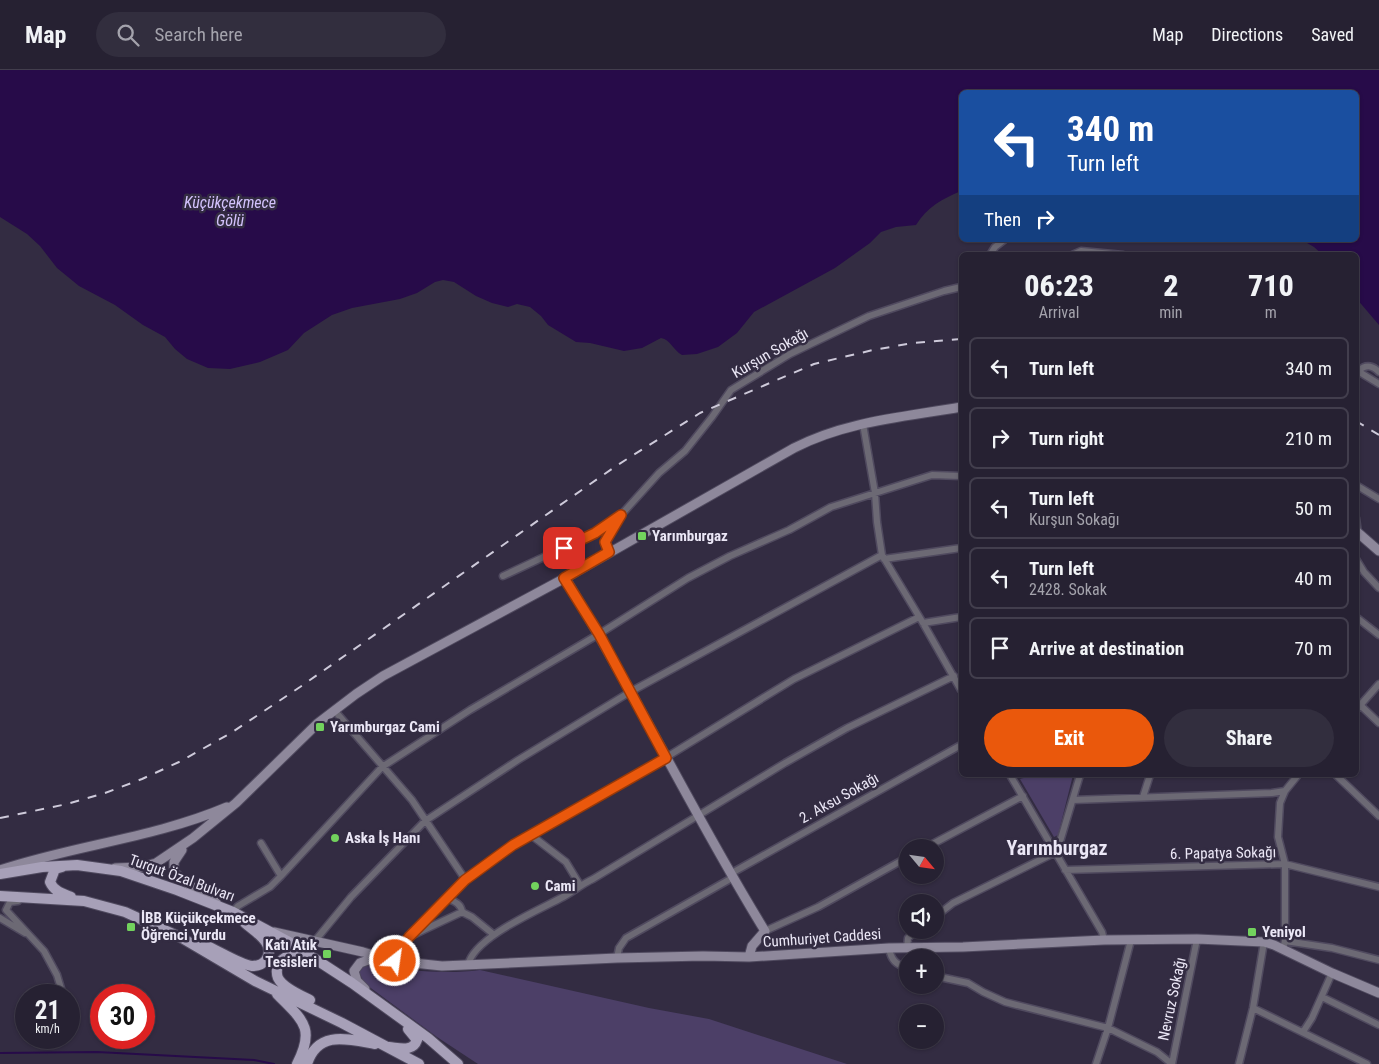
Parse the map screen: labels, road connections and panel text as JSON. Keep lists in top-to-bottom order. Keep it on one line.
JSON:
{"streets":{"main road":["Turgut Özal Bulvarı"],"street":["Kurşun Sokağı","2. Aksu Sokağı","6. Papatya Sokağı","Cumhuriyet Caddesi","Nevruz Sokağı"]},"crossings":[["2. Aksu Sokağı","Cumhuriyet Caddesi"],["Turgut Özal Bulvarı","Cumhuriyet Caddesi"],["Cumhuriyet Caddesi","Nevruz Sokağı"]],"districts":["Yarımburgaz"],"water":["Küçükçekmece Gölü"],"places":{"transit":["Yarımburgaz","Yarımburgaz Cami","İBB Küçükçekmece Öğrenci Yurdu","Yeniyol","Katı Atık Tesisleri"],"other":["Aska İş Hanı","Cami"]},"north":"bottom right","page":{"header":"Map","search":"Search here","nav":["Map","Directions","Saved"],"turn":["340 m","Turn left"],"then":"Then","eta":["06:23","Arrival","2","min","710","m"],"list":[{"name":"Turn left","value":"340 m"},{"name":"Turn right","value":"210 m"},{"name":"Turn left","note":"Kurşun Sokağı","value":"50 m"},{"name":"Turn left","note":"2428. Sokak","value":"40 m"},{"name":"Arrive at destination","value":"70 m"}],"buttons":["Exit","Share"],"map_buttons":["+","−"],"speed":"21 km/h","limit":"30"}}
